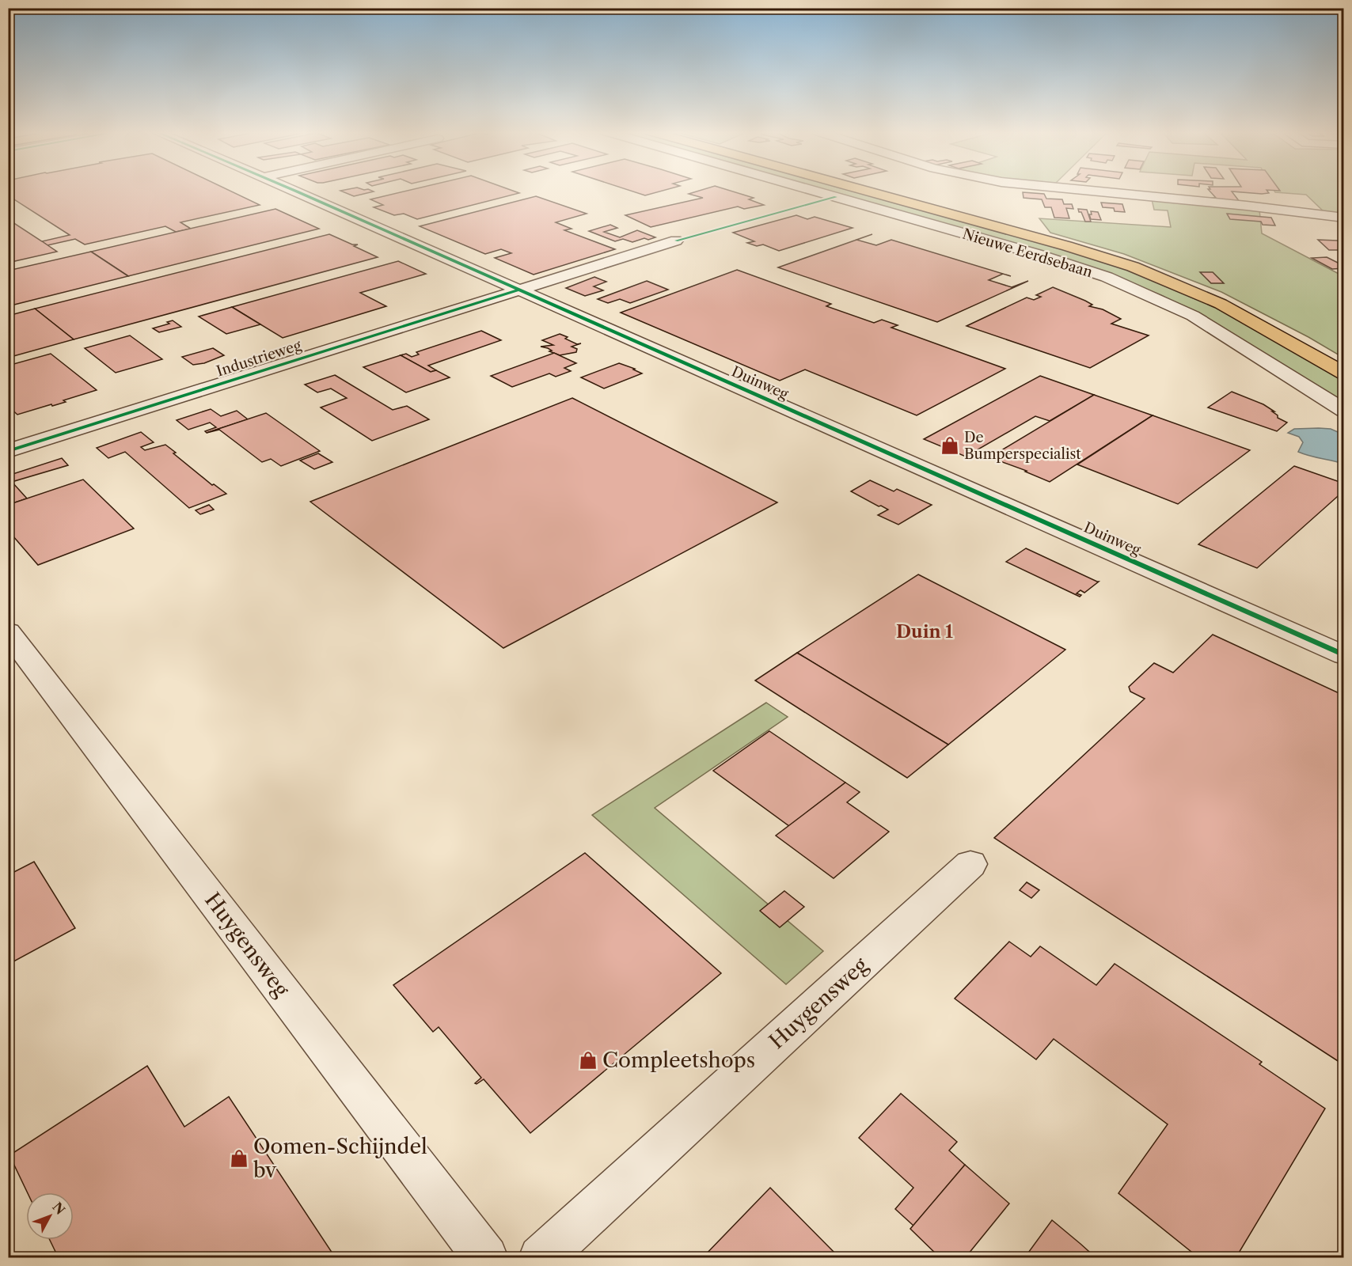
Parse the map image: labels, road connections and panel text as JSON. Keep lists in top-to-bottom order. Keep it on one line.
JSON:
{"streets":{"main road":["Nieuwe Eerdsebaan"],"street":["Industrieweg","Duinweg","Huygensweg"]},"crossings":[["Industrieweg","Duinweg"]],"districts":["Duin 1"],"places":{"shop":["De Bumperspecialist","Compleetshops","Oomen-Schijndel bv"]},"north":"top right"}
